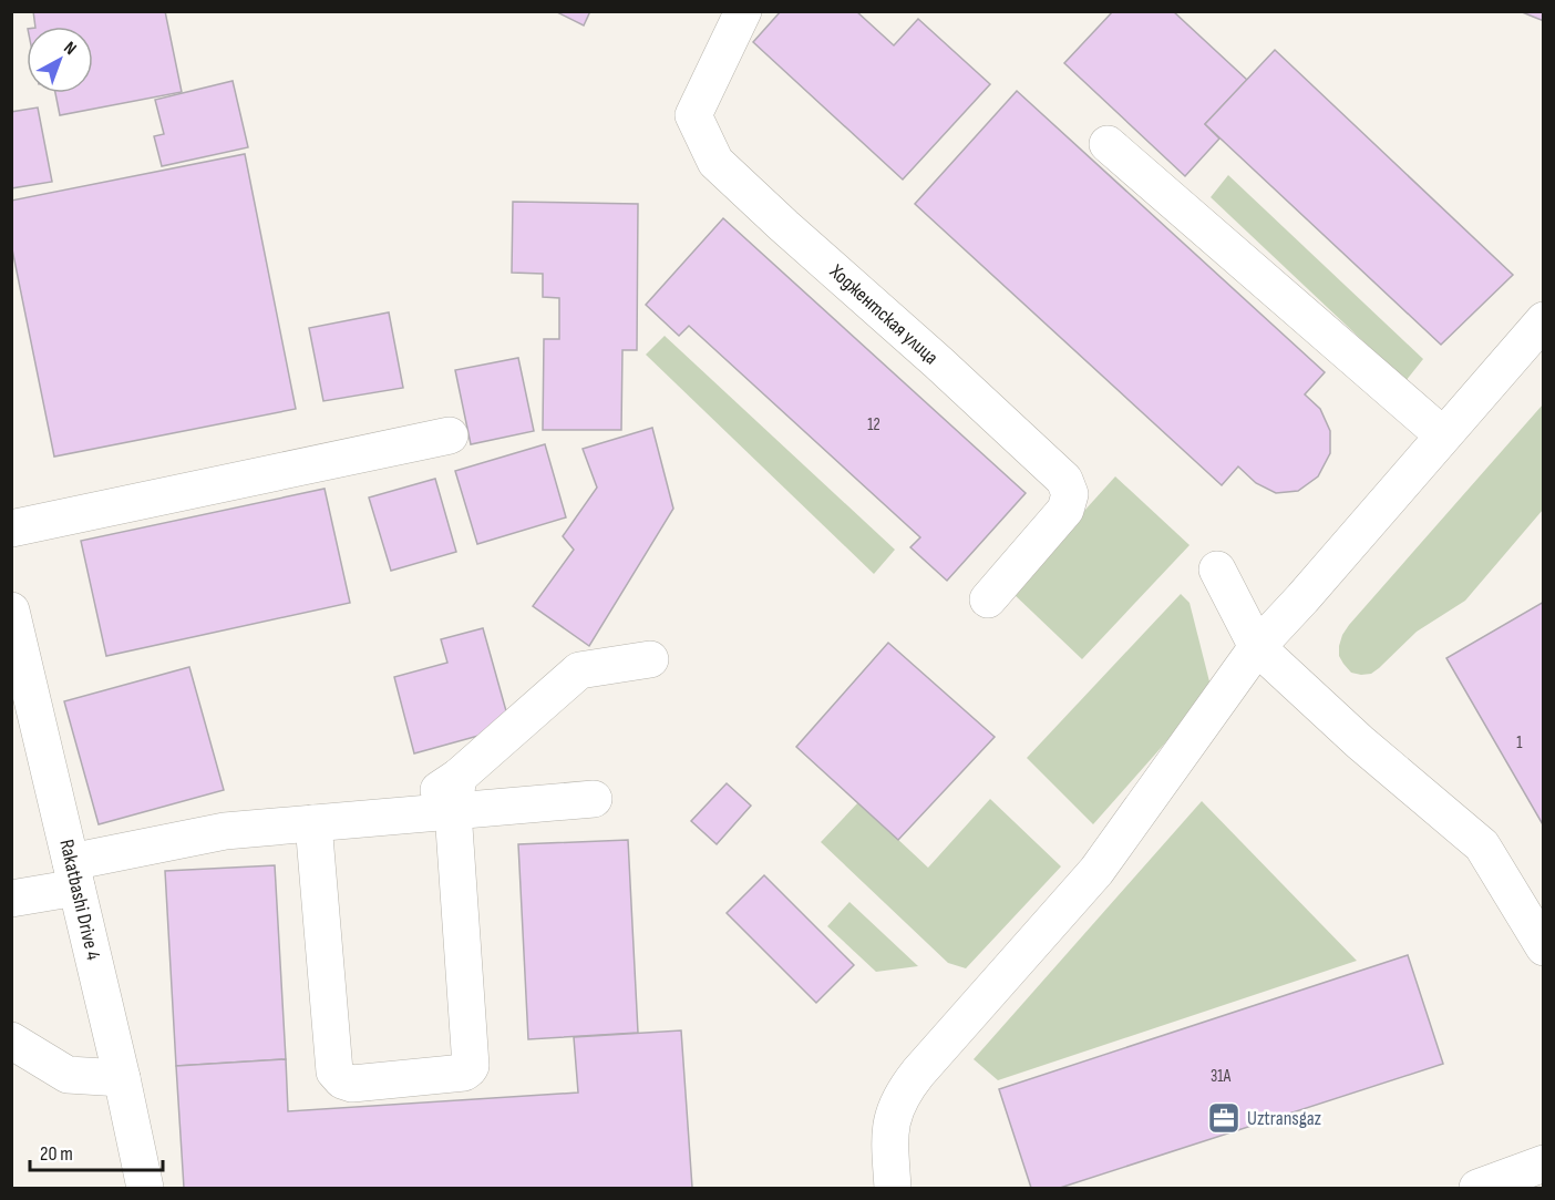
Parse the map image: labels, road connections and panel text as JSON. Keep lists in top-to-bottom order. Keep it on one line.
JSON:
{"streets":{"street":["Ходжентская улица","Rakatbashi Drive 4"]},"places":{"office":["Uztransgaz"]},"house_numbers":["12","1","31A"],"scale_bar":"20 m","north":"top right"}
